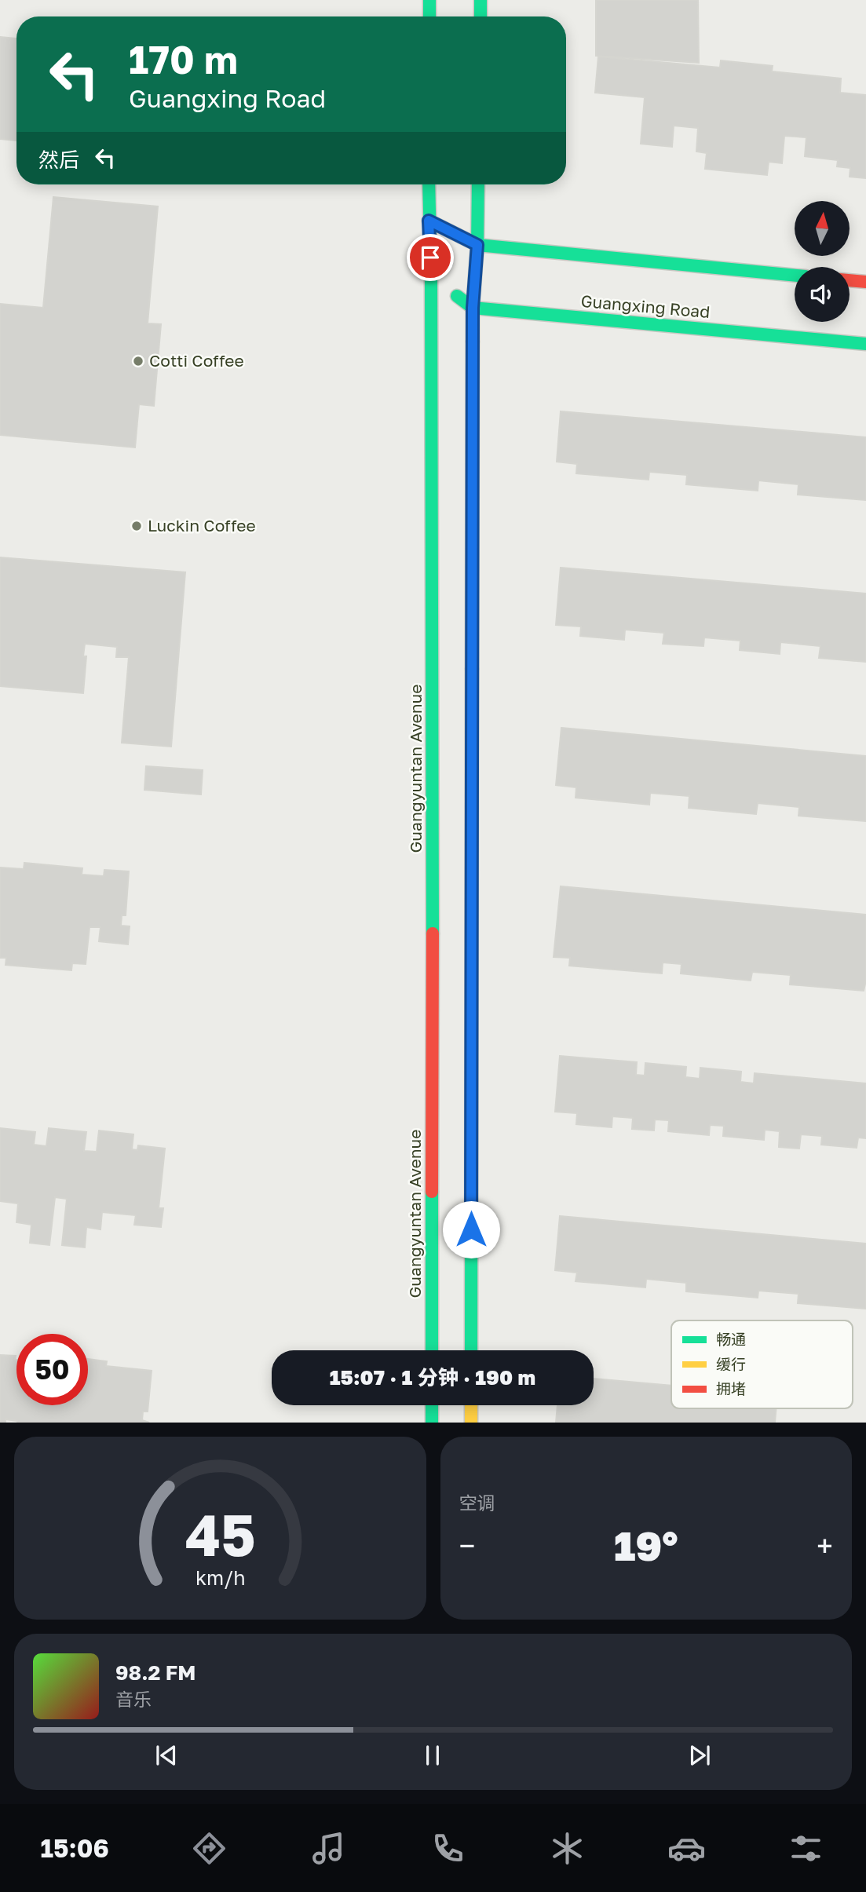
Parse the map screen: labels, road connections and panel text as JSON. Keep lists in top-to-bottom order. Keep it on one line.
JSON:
{"streets":{"main road":["Guangxing Road","Guangyuntan Avenue"]},"places":["Cotti Coffee","Luckin Coffee"],"legend":["畅通","缓行","拥堵"],"north":"top","page":{"turn":["170 m","Guangxing Road"],"then":"然后","limit":"50","trip":"15:07 · 1 分钟 · 190 m","tile":"空调","heat":["−","19°","+"],"song":["98.2 FM","音乐"],"tabs":"15:06","gauge":["45","km/h"]}}
